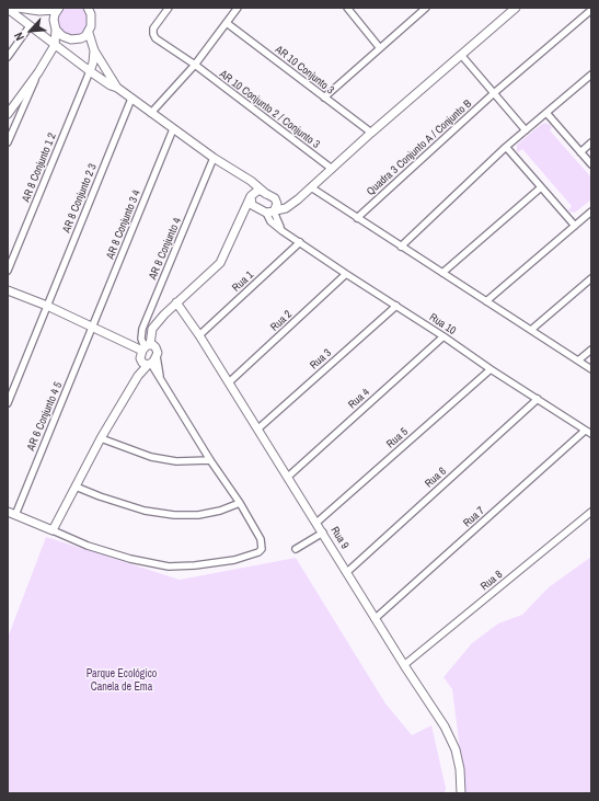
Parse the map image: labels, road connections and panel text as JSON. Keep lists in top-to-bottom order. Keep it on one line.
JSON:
{"streets":{"street":["AR 10 Conjunto 3","AR 10 Conjunto 2 / Conjunto 3","Quadra 3 Conjunto A / Conjunto B","AR 8 Conjunto 1 2","AR 8 Conjunto 2 3","AR 8 Conjunto 3 4","AR 8 Conjunto 4","Rua 1","Rua 2","Rua 10","Rua 3","Rua 4","AR 6 Conjunto 4 5","Rua 5","Rua 6","Rua 7","Rua 9","Rua 8"]},"crossings":[["AR 8 Conjunto 3 4","AR 6 Conjunto 4 5"],["Rua 1","Rua 10"],["Rua 1","Rua 9"],["Rua 2","Rua 10"],["Rua 2","Rua 9"],["Rua 10","Rua 3"],["Rua 10","Rua 4"],["Rua 10","Rua 5"],["Rua 10","Rua 6"],["Rua 10","Rua 7"],["Rua 3","Rua 9"],["Rua 4","Rua 9"],["Rua 5","Rua 9"],["Rua 6","Rua 9"],["Rua 7","Rua 9"],["Rua 9","Rua 8"]],"parks":["Parque Ecológico Canela de Ema"],"north":"bottom left"}
